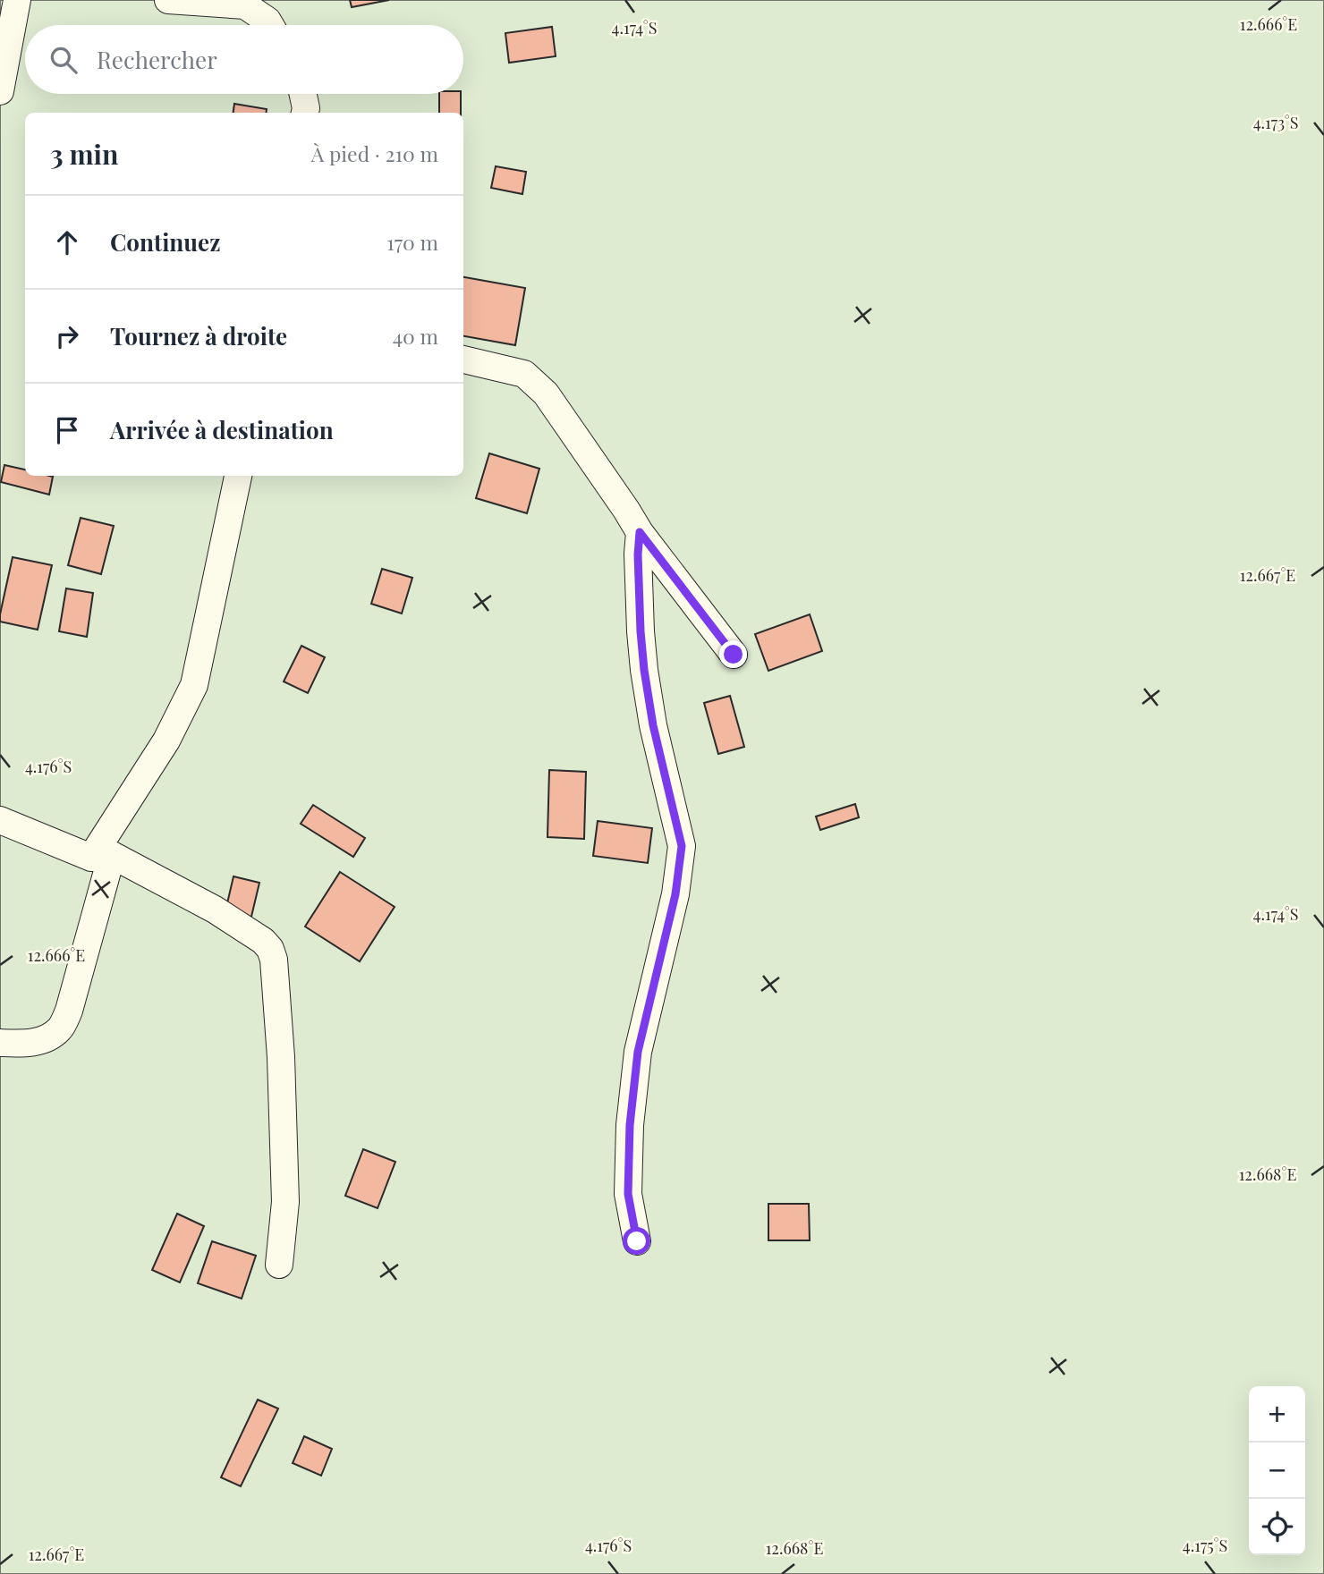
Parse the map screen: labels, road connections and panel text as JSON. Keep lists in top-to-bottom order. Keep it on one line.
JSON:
{"page":{"search":"Rechercher","heading":["3 min","À pied · 210 m"],"list":[["Continuez","170 m"],["Tournez à droite","40 m"],"Arrivée à destination"],"map_buttons":["+","−"]},"coordinates":["12.666°E","4.174°S","4.173°S","12.667°E","4.176°S","12.668°E","4.175°S"]}
